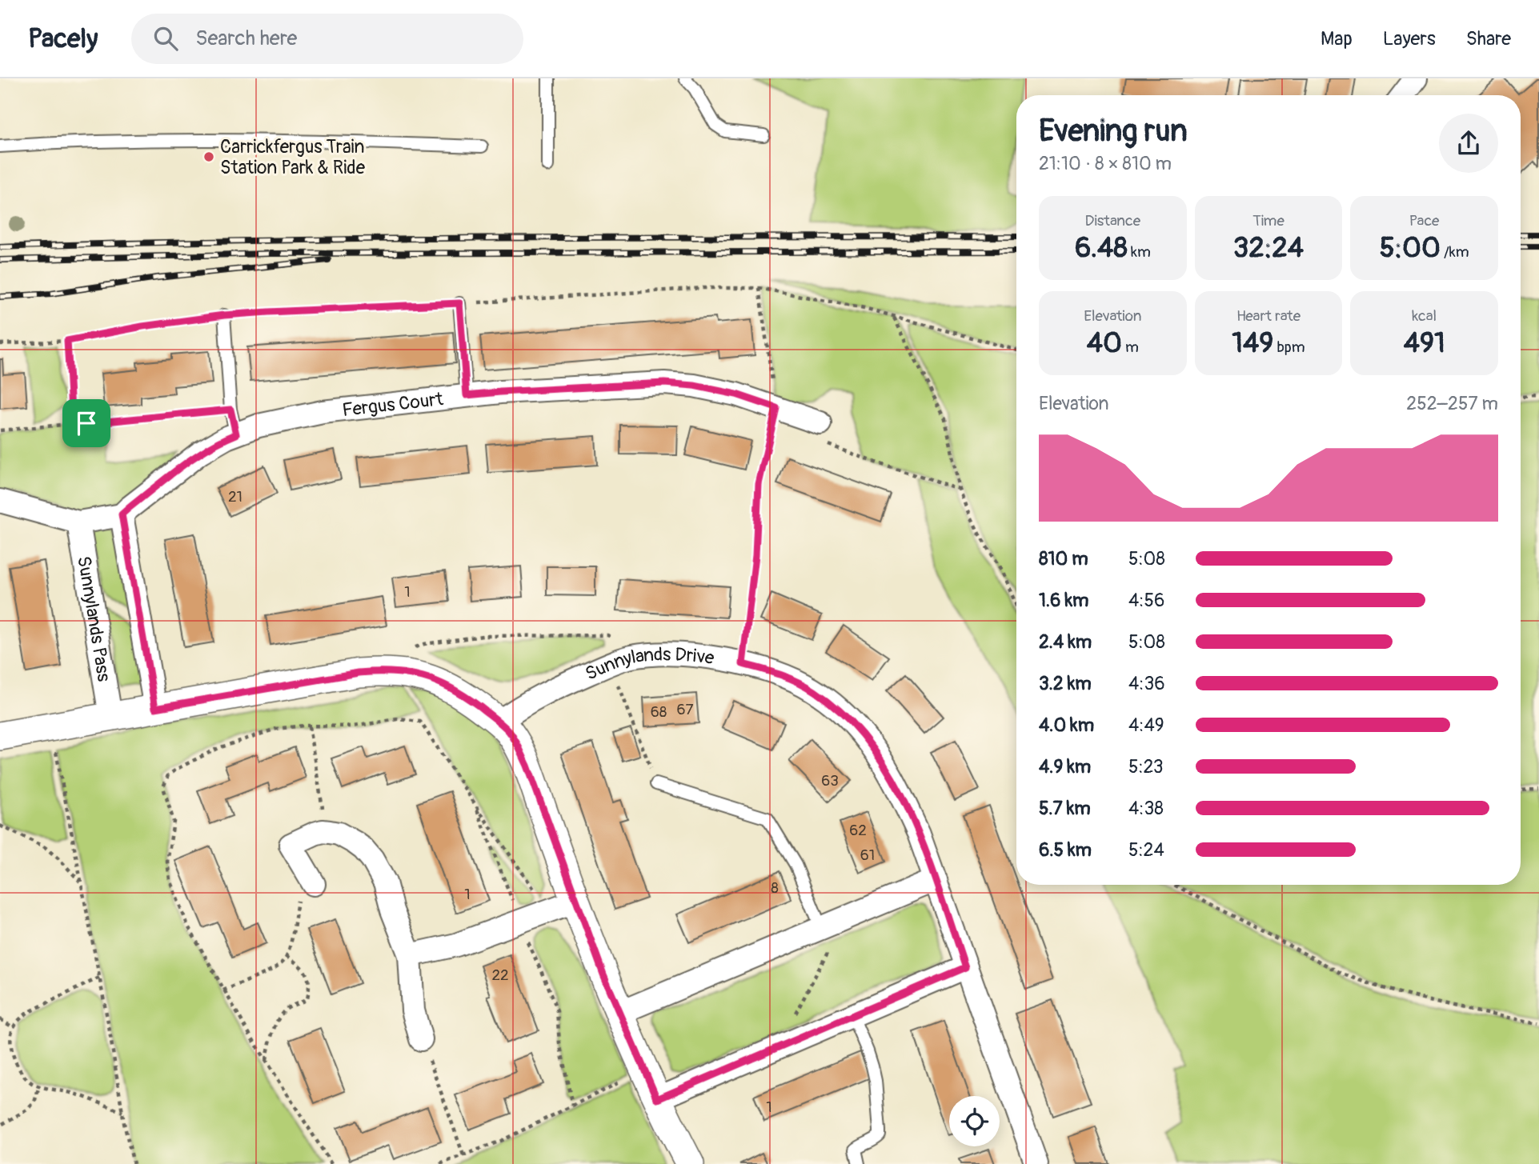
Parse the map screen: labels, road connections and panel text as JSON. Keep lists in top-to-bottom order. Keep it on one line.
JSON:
{"streets":{"street":["Fergus Court","Sunnylands Pass","Sunnylands Drive"]},"places":["Carrickfergus Train Station Park & Ride"],"house_numbers":["21","1","67","68","63","62","61","8","1","22","1"],"page":{"header":"Pacely","search":"Search here","nav":["Map","Layers","Share"],"heading":["Evening run","21:10 · 8 × 810 m"],"stats":[["Distance","6.48 km"],["Time","32:24"],["Pace","5:00 /km"],["Elevation","40 m"],["Heart rate","149 bpm"],["kcal","491"]],"chart":["Elevation","252–257 m"],"list":[{"name":"810 m","note":"5:08"},{"name":"1.6 km","note":"4:56"},{"name":"2.4 km","note":"5:08"},{"name":"3.2 km","note":"4:36"},{"name":"4.0 km","note":"4:49"},{"name":"4.9 km","note":"5:23"},{"name":"5.7 km","note":"4:38"},{"name":"6.5 km","note":"5:24"}]}}
